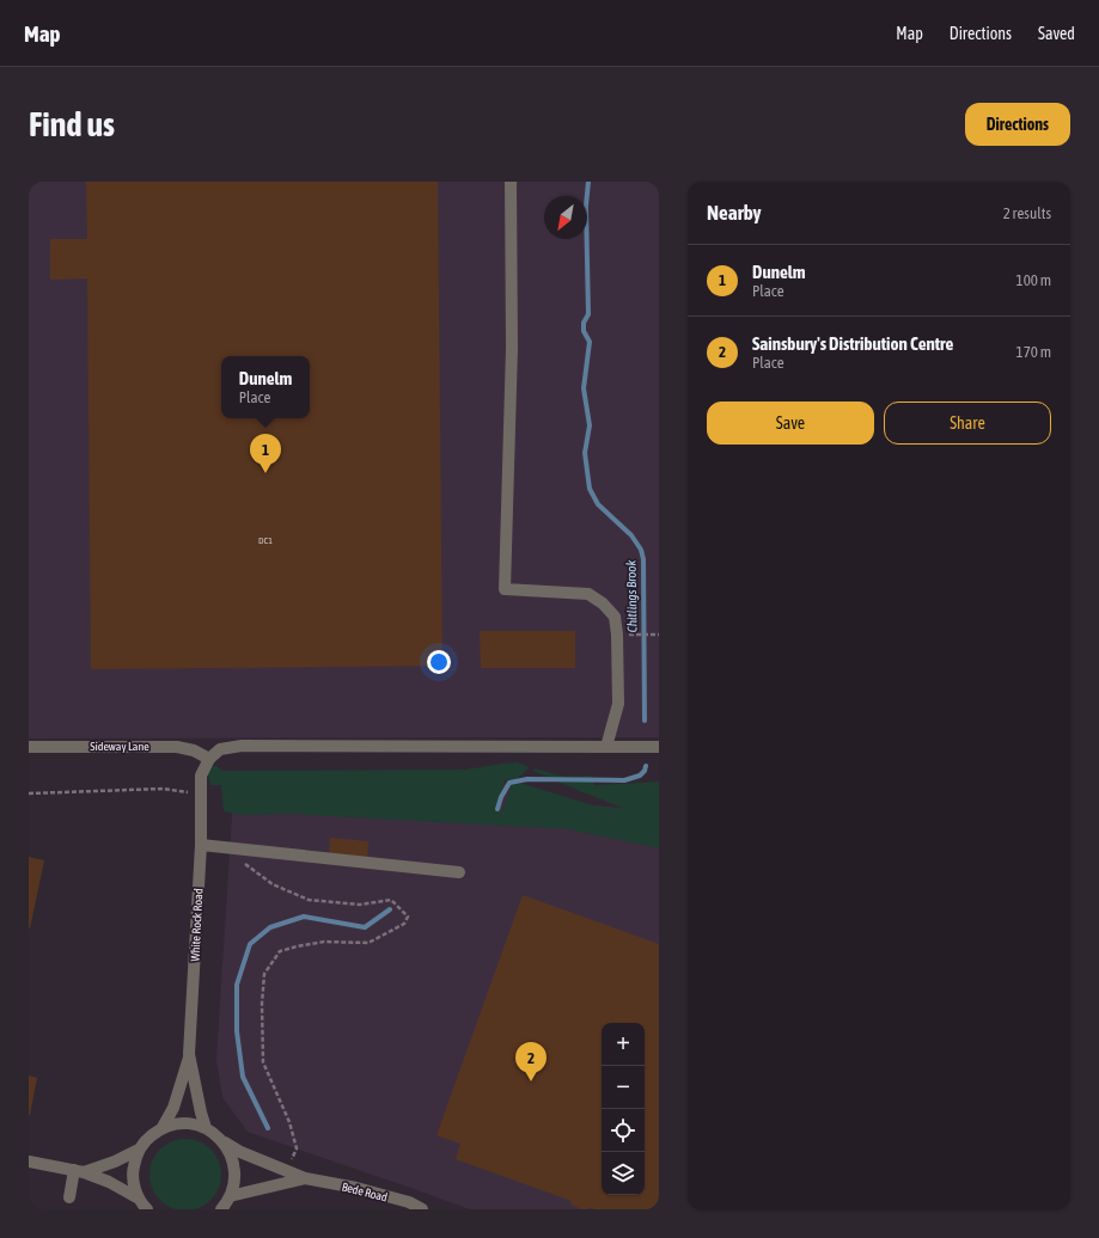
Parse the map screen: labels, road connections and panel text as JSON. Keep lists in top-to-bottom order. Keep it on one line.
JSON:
{"streets":{"street":["Sideway Lane","White Rock Road","Bede Road"]},"crossings":[["Sideway Lane","White Rock Road"],["White Rock Road","Bede Road"]],"water":["Chitlings Brook"],"house_numbers":["DC1"],"north":"bottom left","page":{"header":"Map","nav":["Map","Directions","Saved"],"buttons":["Directions",["Save","Share"]],"title":"Find us","heading":["Nearby","2 results"],"list":[{"mark":"1","name":"Dunelm","note":"Place","value":"100 m"},{"mark":"2","name":"Sainsbury's Distribution Centre","note":"Place","value":"170 m"}],"popup":["Dunelm","Place"],"pins":["1","2"],"map_buttons":["+","−"]}}
